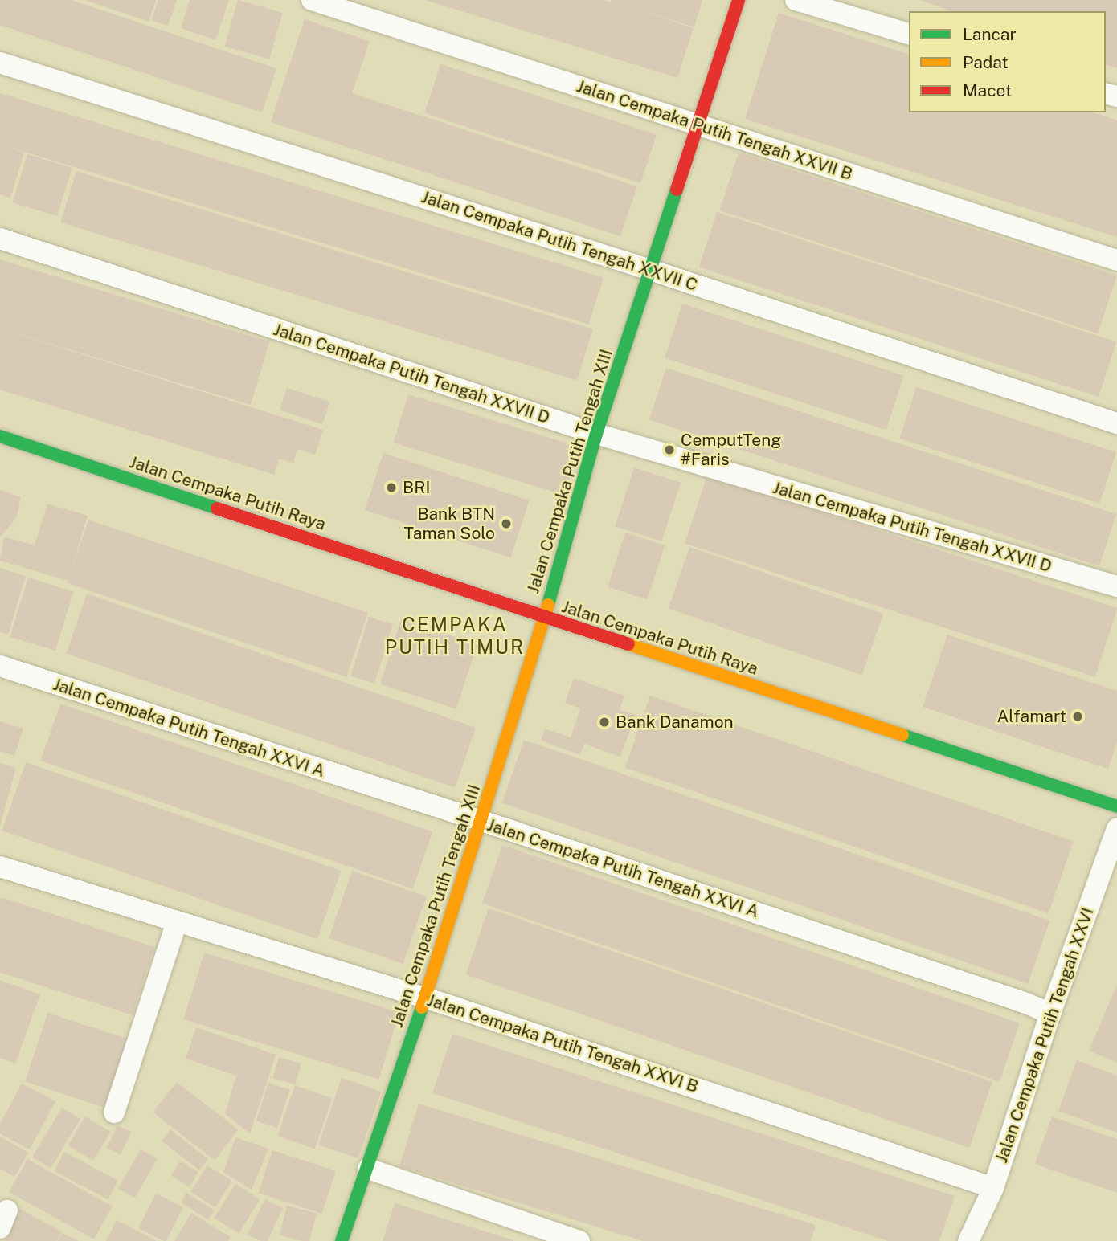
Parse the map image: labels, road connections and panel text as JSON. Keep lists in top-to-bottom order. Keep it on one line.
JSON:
{"streets":{"street":["Jalan Cempaka Putih Tengah XXVII B","Jalan Cempaka Putih Tengah XXVII C","Jalan Cempaka Putih Tengah XXVII D","Jalan Cempaka Putih Tengah XIII","Jalan Cempaka Putih Raya","Jalan Cempaka Putih Tengah XXVI A","Jalan Cempaka Putih Tengah XXVI","Jalan Cempaka Putih Tengah XXVI B"]},"crossings":[["Jalan Cempaka Putih Tengah XXVII B","Jalan Cempaka Putih Tengah XIII"],["Jalan Cempaka Putih Tengah XXVII C","Jalan Cempaka Putih Tengah XIII"],["Jalan Cempaka Putih Tengah XXVII D","Jalan Cempaka Putih Tengah XIII"],["Jalan Cempaka Putih Tengah XIII","Jalan Cempaka Putih Raya"],["Jalan Cempaka Putih Tengah XIII","Jalan Cempaka Putih Tengah XXVI A"],["Jalan Cempaka Putih Tengah XIII","Jalan Cempaka Putih Tengah XXVI B"],["Jalan Cempaka Putih Tengah XXVI A","Jalan Cempaka Putih Tengah XXVI"],["Jalan Cempaka Putih Tengah XXVI","Jalan Cempaka Putih Tengah XXVI B"]],"districts":["CEMPAKA PUTIH TIMUR"],"places":["CemputTeng #Faris","BRI","Bank BTN Taman Solo","Alfamart","Bank Danamon"],"legend":["Lancar","Padat","Macet"]}
